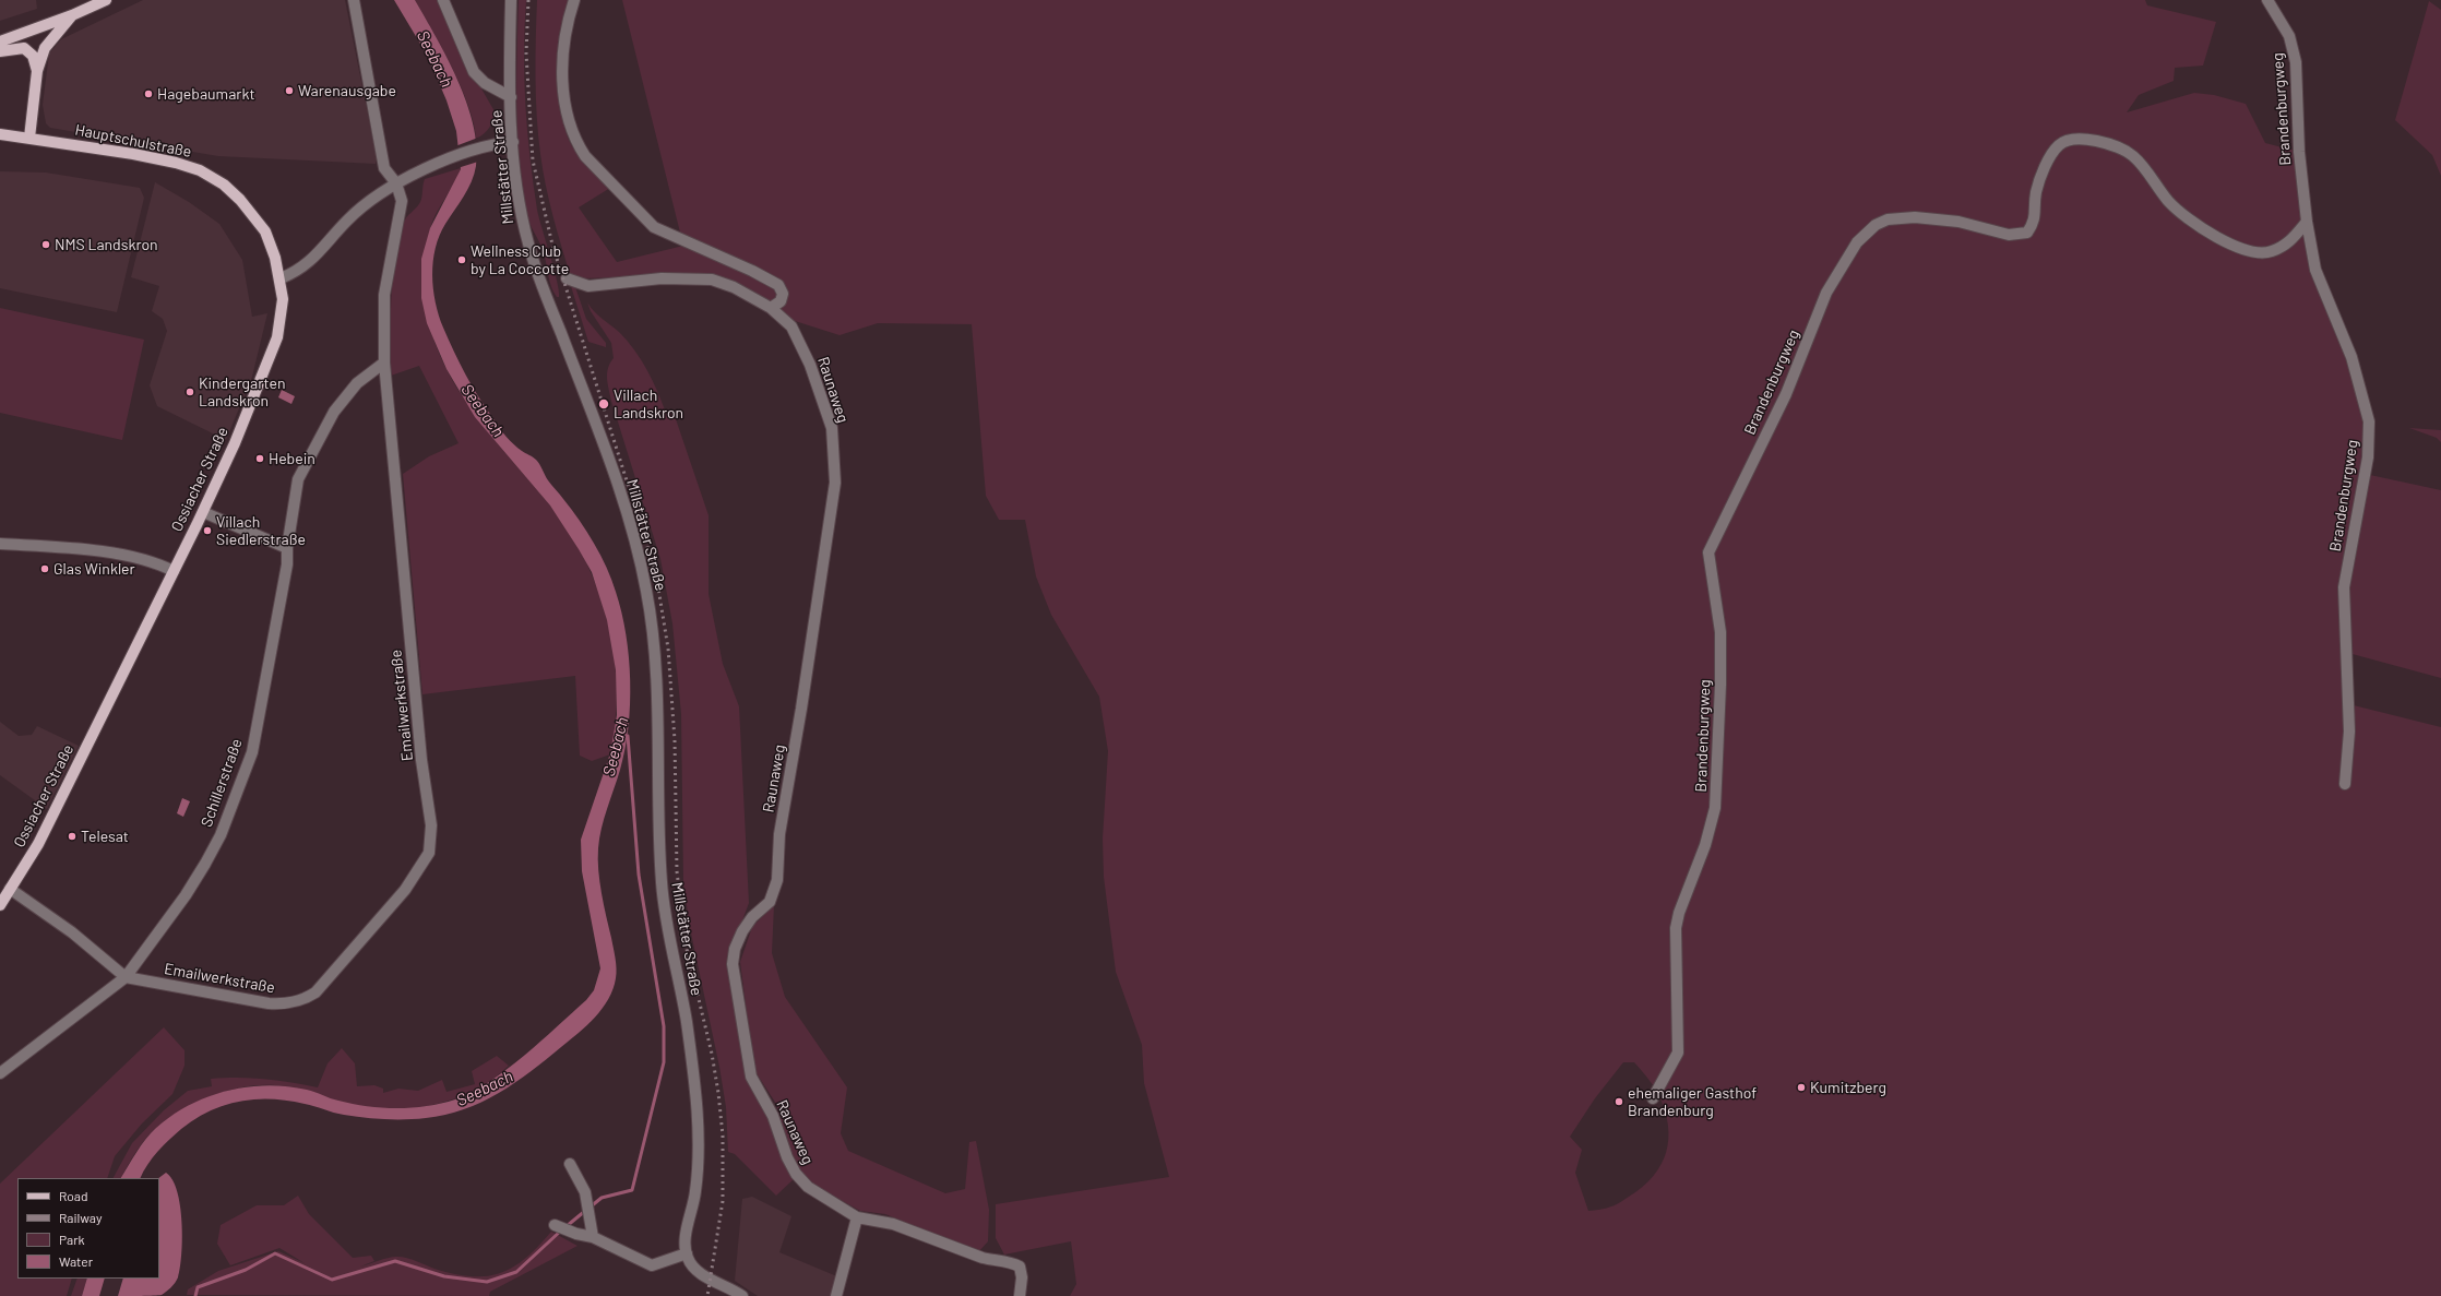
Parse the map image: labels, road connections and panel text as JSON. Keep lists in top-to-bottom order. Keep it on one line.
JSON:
{"streets":{"main road":["Hauptschulstraße","Ossiacher Straße"],"street":["Brandenburgweg","Millstätter Straße","Raunaweg","Emailwerkstraße","Schillerstraße"]},"crossings":[["Hauptschulstraße","Ossiacher Straße"],["Ossiacher Straße","Emailwerkstraße"],["Emailwerkstraße","Schillerstraße"]],"water":["Seebach"],"places":["Warenausgabe","Hagebaumarkt","NMS Landskron","Wellness Club by La Coccotte","Kindergarten Landskron","Villach Landskron","Hebein","Villach Siedlerstraße","Glas Winkler","Telesat","Kumitzberg","ehemaliger Gasthof Brandenburg"],"legend":["Road","Railway","Park","Water"]}
